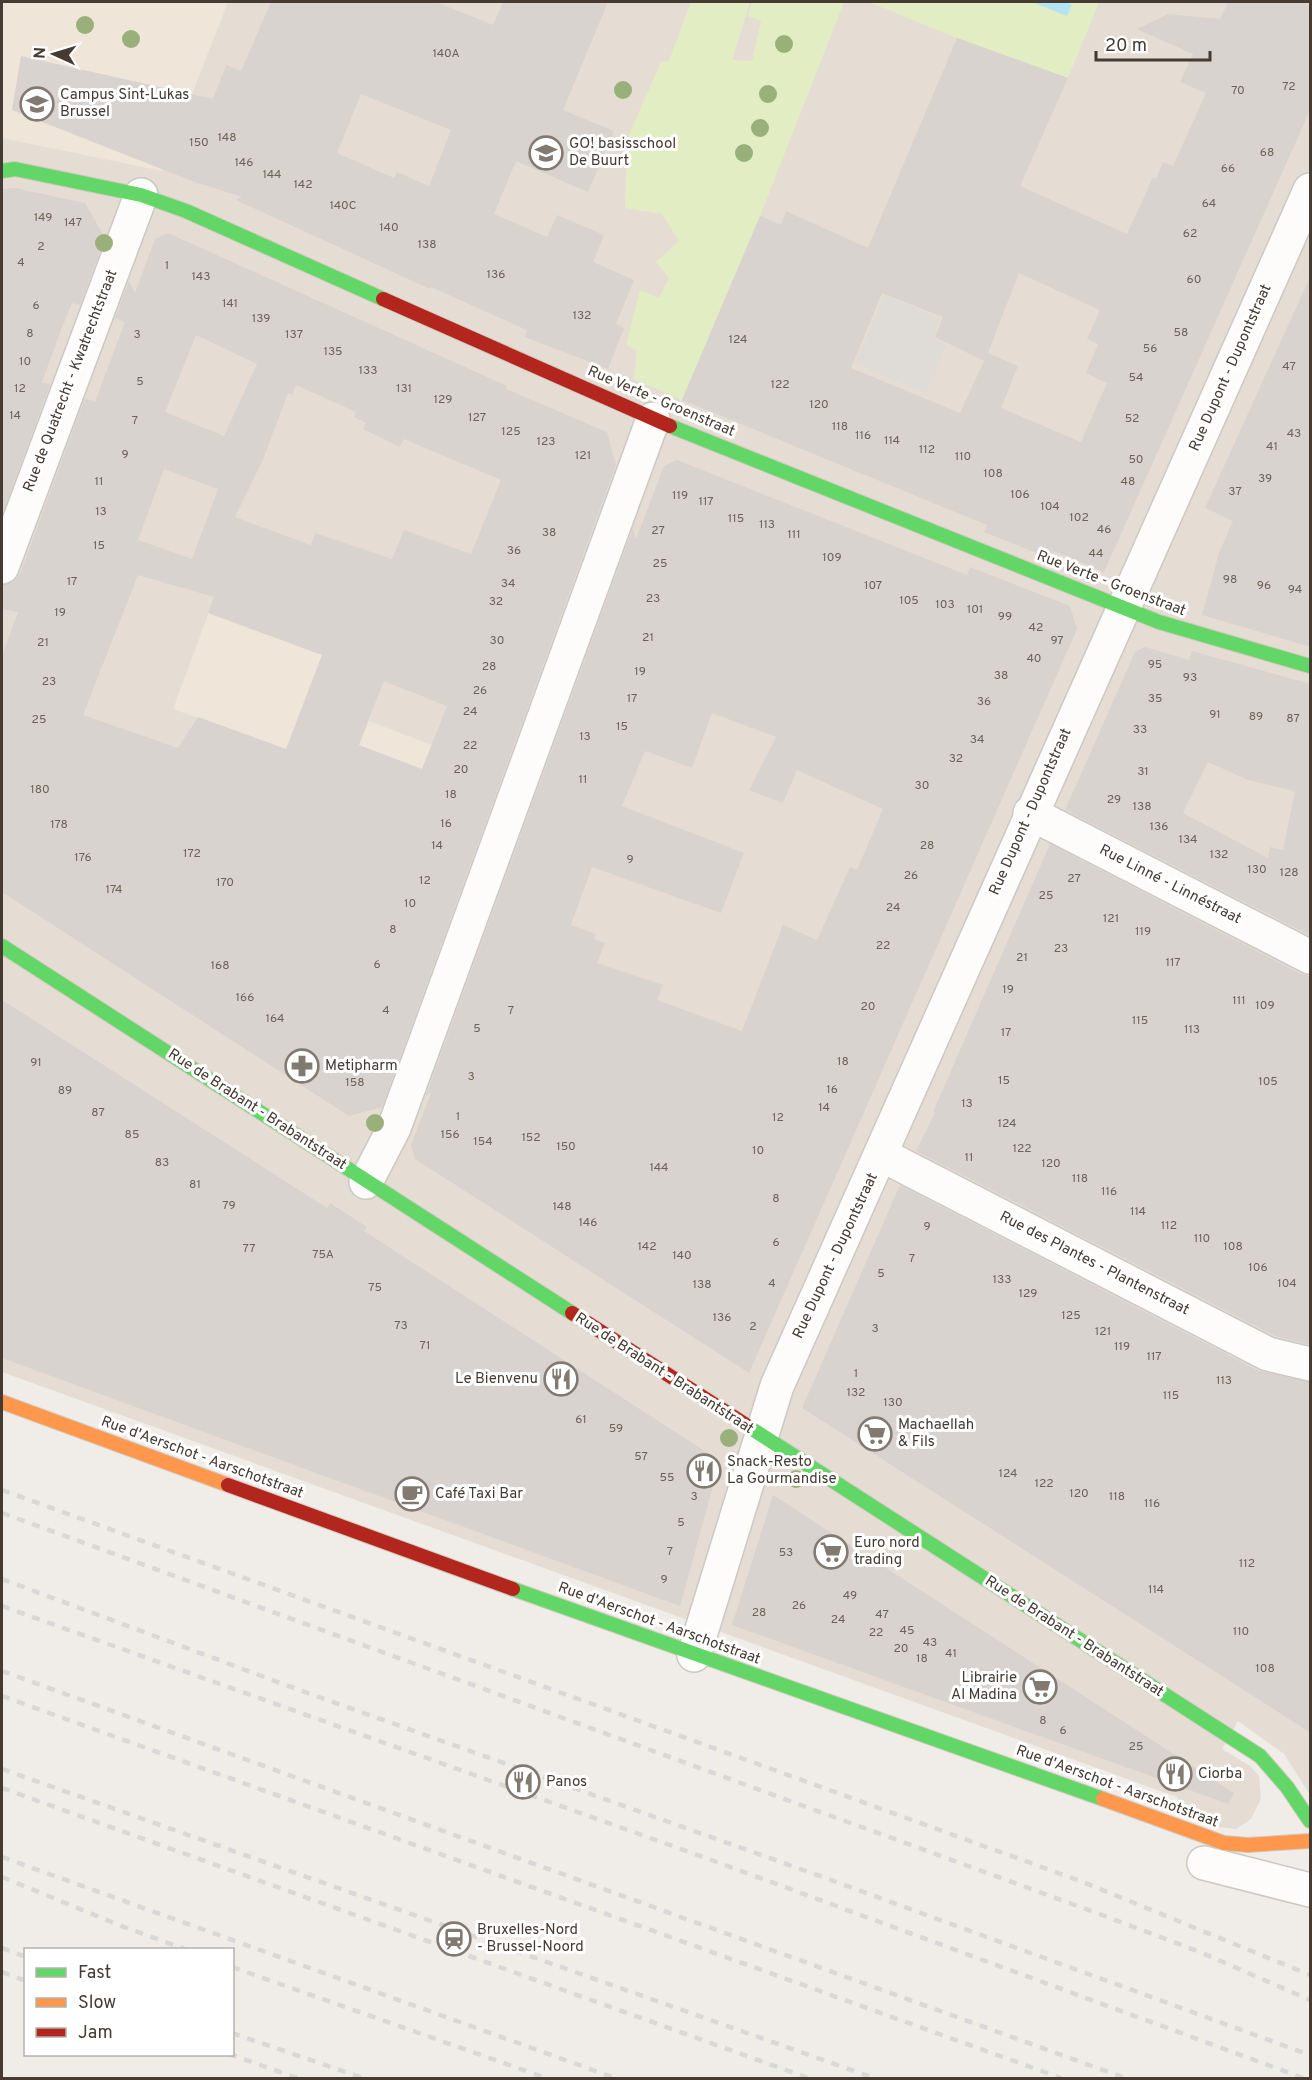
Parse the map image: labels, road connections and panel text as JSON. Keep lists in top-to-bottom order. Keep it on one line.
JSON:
{"streets":{"street":["Rue Dupont - Dupontstraat","Rue de Quatrecht - Kwatrechtstraat","Rue Verte - Groenstraat","Rue Linné - Linnéstraat","Rue de Brabant - Brabantstraat","Rue des Plantes - Plantenstraat","Rue d'Aerschot - Aarschotstraat"]},"crossings":[["Rue Dupont - Dupontstraat","Rue Verte - Groenstraat"],["Rue Dupont - Dupontstraat","Rue Linné - Linnéstraat"],["Rue Dupont - Dupontstraat","Rue de Brabant - Brabantstraat"],["Rue Dupont - Dupontstraat","Rue des Plantes - Plantenstraat"],["Rue Dupont - Dupontstraat","Rue d'Aerschot - Aarschotstraat"],["Rue de Quatrecht - Kwatrechtstraat","Rue Verte - Groenstraat"]],"places":{"school or university":["Campus Sint-Lukas Brussel","GO! basisschool De Buurt"],"pharmacy":["Metipharm"],"restaurant":["Le Bienvenu","Snack-Resto La Gourmandise","Ciorba","Panos"],"supermarket":["Machaellah & Fils","Euro nord trading","Librairie Al Madina"],"cafe":["Café Taxi Bar"],"station":["Bruxelles-Nord - Brussel-Noord"]},"house_numbers":["140A","72","70","148","150","68","146","66","144","142","64","140C","149","147","140","62","138","2","4","1","136","143","60","141","6","132","139","58","8","3","137","124","56","135","10","47","133","54","5","122","12","131","129","120","14","127","52","7","118","125","43","116","114","123","41","112","9","121","110","50","108","39","11","48","37","106","119","117","104","13","102","115","113","46","27","38","111","15","36","44","109","25","98","17","34","107","96","94","23","105","32","103","101","19","99","42","21","30","97","21","40","95","28","19","38","93","23","26","17","35","36","24","91","89","87","25","15","33","13","34","22","32","20","31","11","30","180","18","29","138","16","178","136","134","14","28","172","132","176","9","130","128","26","27","12","170","174","25","10","24","121","8","119","22","23","21","117","6","168","19","166","111","109","20","4","7","164","115","5","113","17","18","91","3","15","105","158","16","89","13","14","87","1","12","124","85","156","152","154","150","122","10","11","83","120","144","118","81","116","8","79","148","114","146","112","9","110","6","142","108","77","75A","140","7","106","5","133","4","104","138","75","129","125","136","73","2","3","121","71","119","117","1","113","132","115","130","61","59","57","124","55","122","120","3","118","116","5","7","53","112","9","114","49","26","28","47","24","45","110","22","43","20","41","18","108","8","6","25"],"legend":["Fast","Slow","Jam"],"scale_bar":"20 m","north":"left"}
